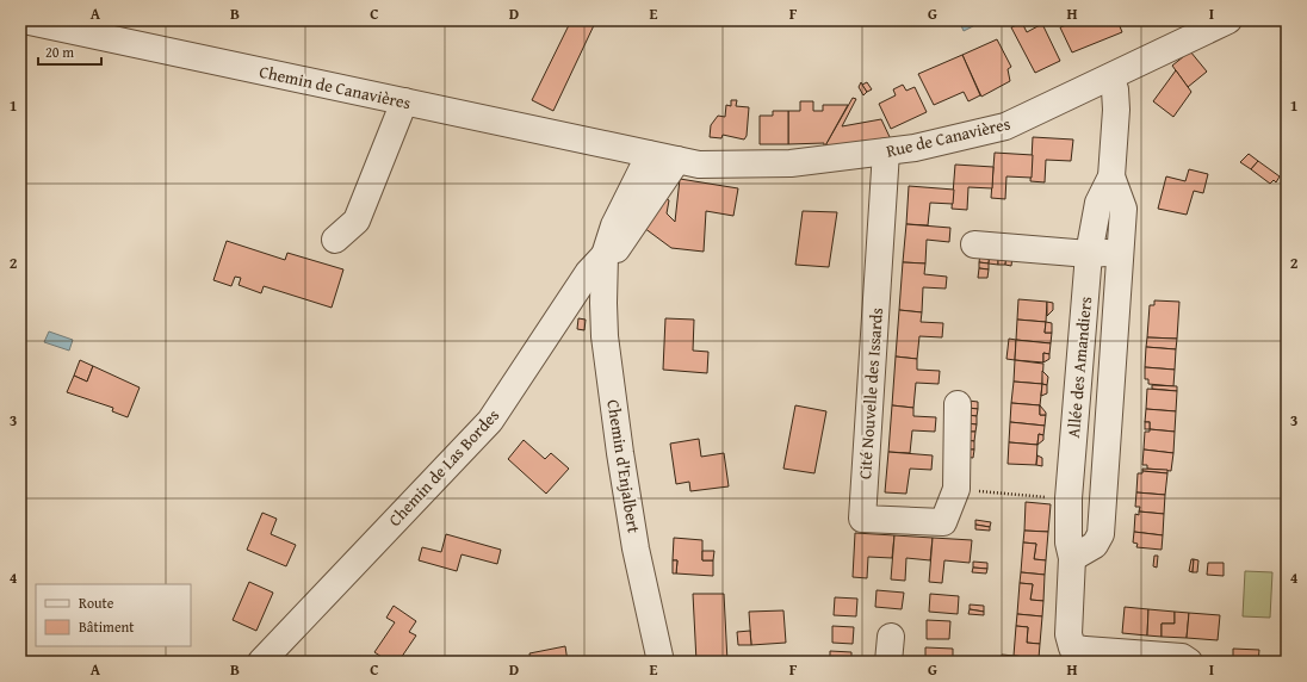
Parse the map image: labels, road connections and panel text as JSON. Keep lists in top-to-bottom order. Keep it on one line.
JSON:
{"streets":{"street":["Chemin de Canavières","Rue de Canavières","Allée des Amandiers","Cité Nouvelle des Issards","Chemin d'Enjalbert","Chemin de Las Bordes"]},"crossings":[["Chemin de Canavières","Rue de Canavières"],["Chemin de Canavières","Chemin d'Enjalbert"],["Rue de Canavières","Allée des Amandiers"],["Rue de Canavières","Cité Nouvelle des Issards"],["Rue de Canavières","Chemin d'Enjalbert"],["Chemin d'Enjalbert","Chemin de Las Bordes"]],"legend":["Route","Bâtiment"],"scale_bar":"20 m","grid":{"columns":["A","B","C","D","E","F","G","H","I"],"rows":["1","2","3","4"]}}
